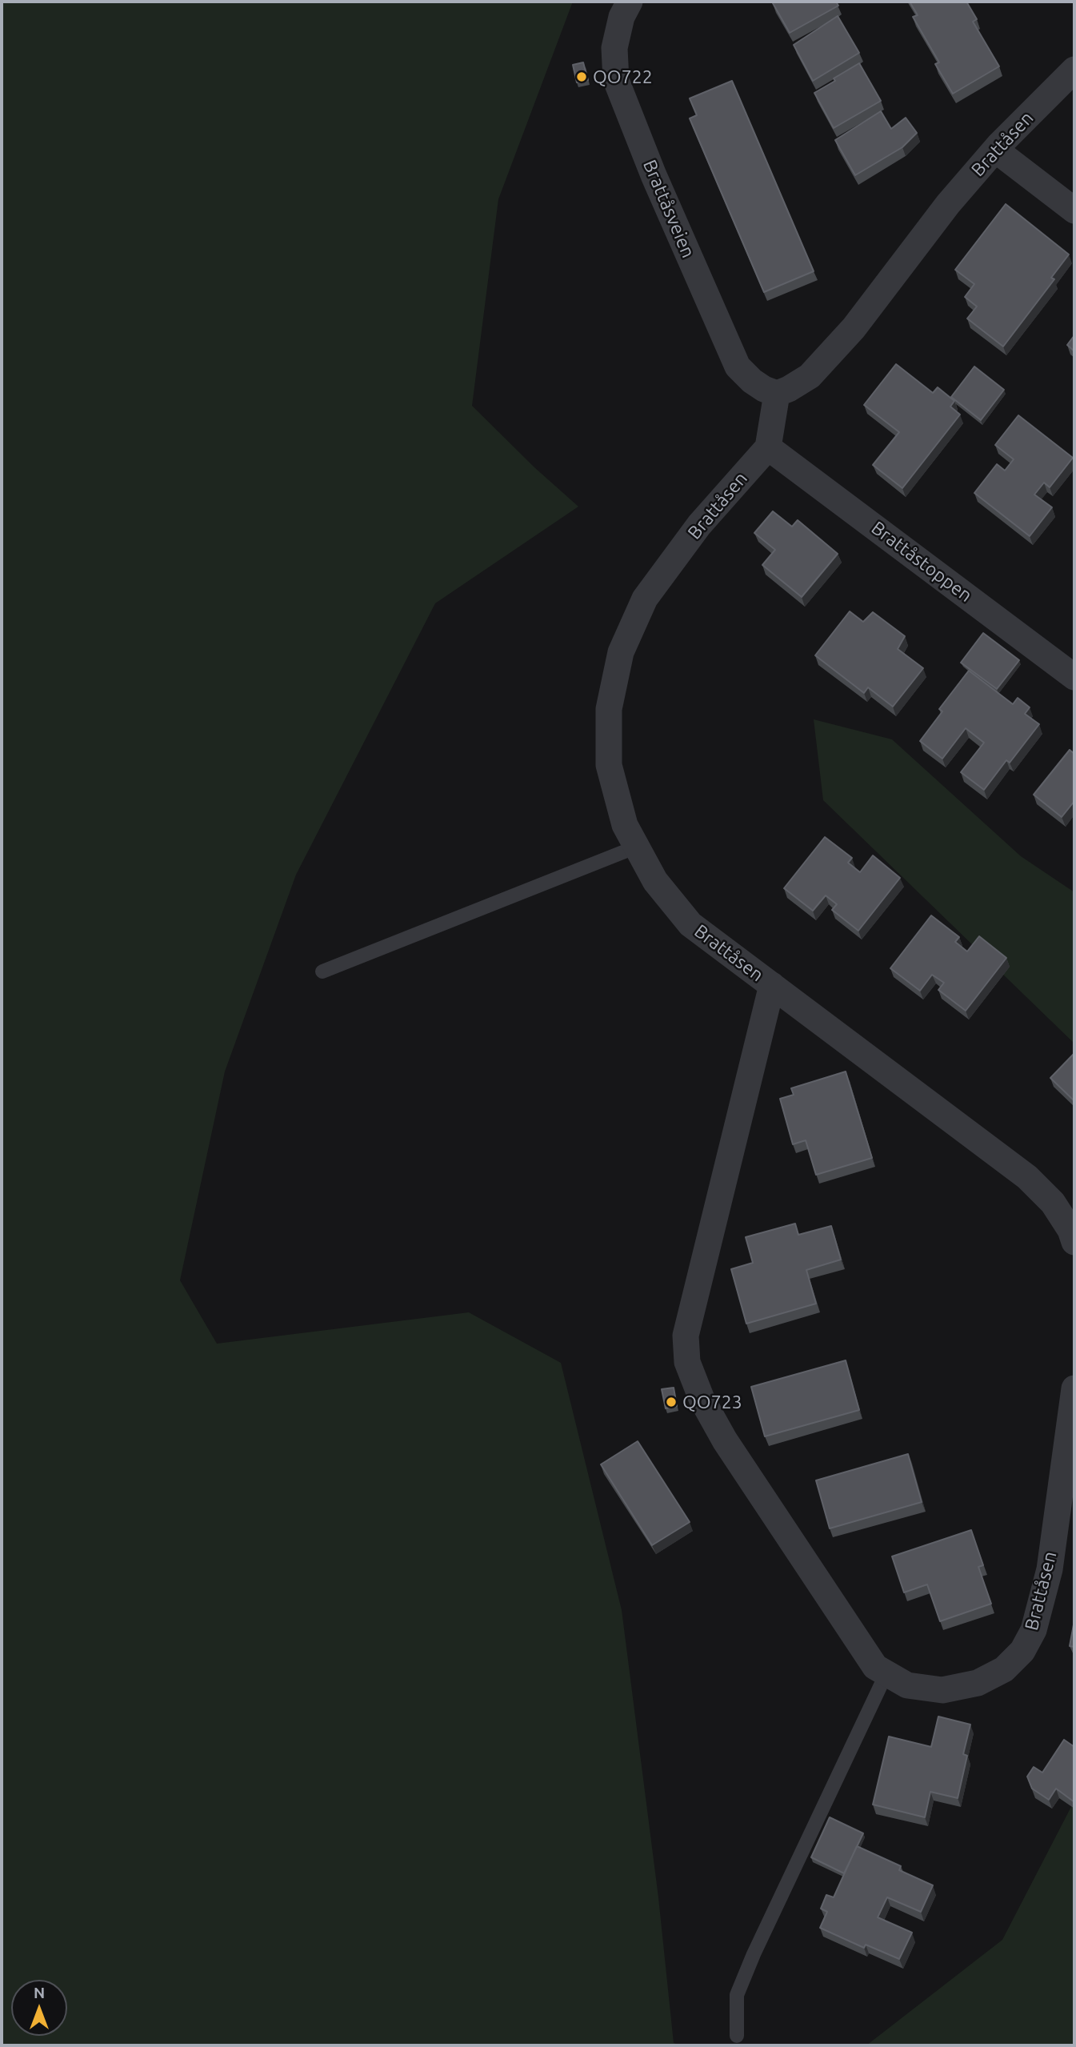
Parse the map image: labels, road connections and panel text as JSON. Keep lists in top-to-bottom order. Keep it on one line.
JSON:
{"streets":{"street":["Brattåsen","Brattåsveien","Brattåstoppen"]},"crossings":[["Brattåsen","Brattåsveien"],["Brattåsen","Brattåstoppen"]],"places":["QO722","QO723"],"north":"top"}
